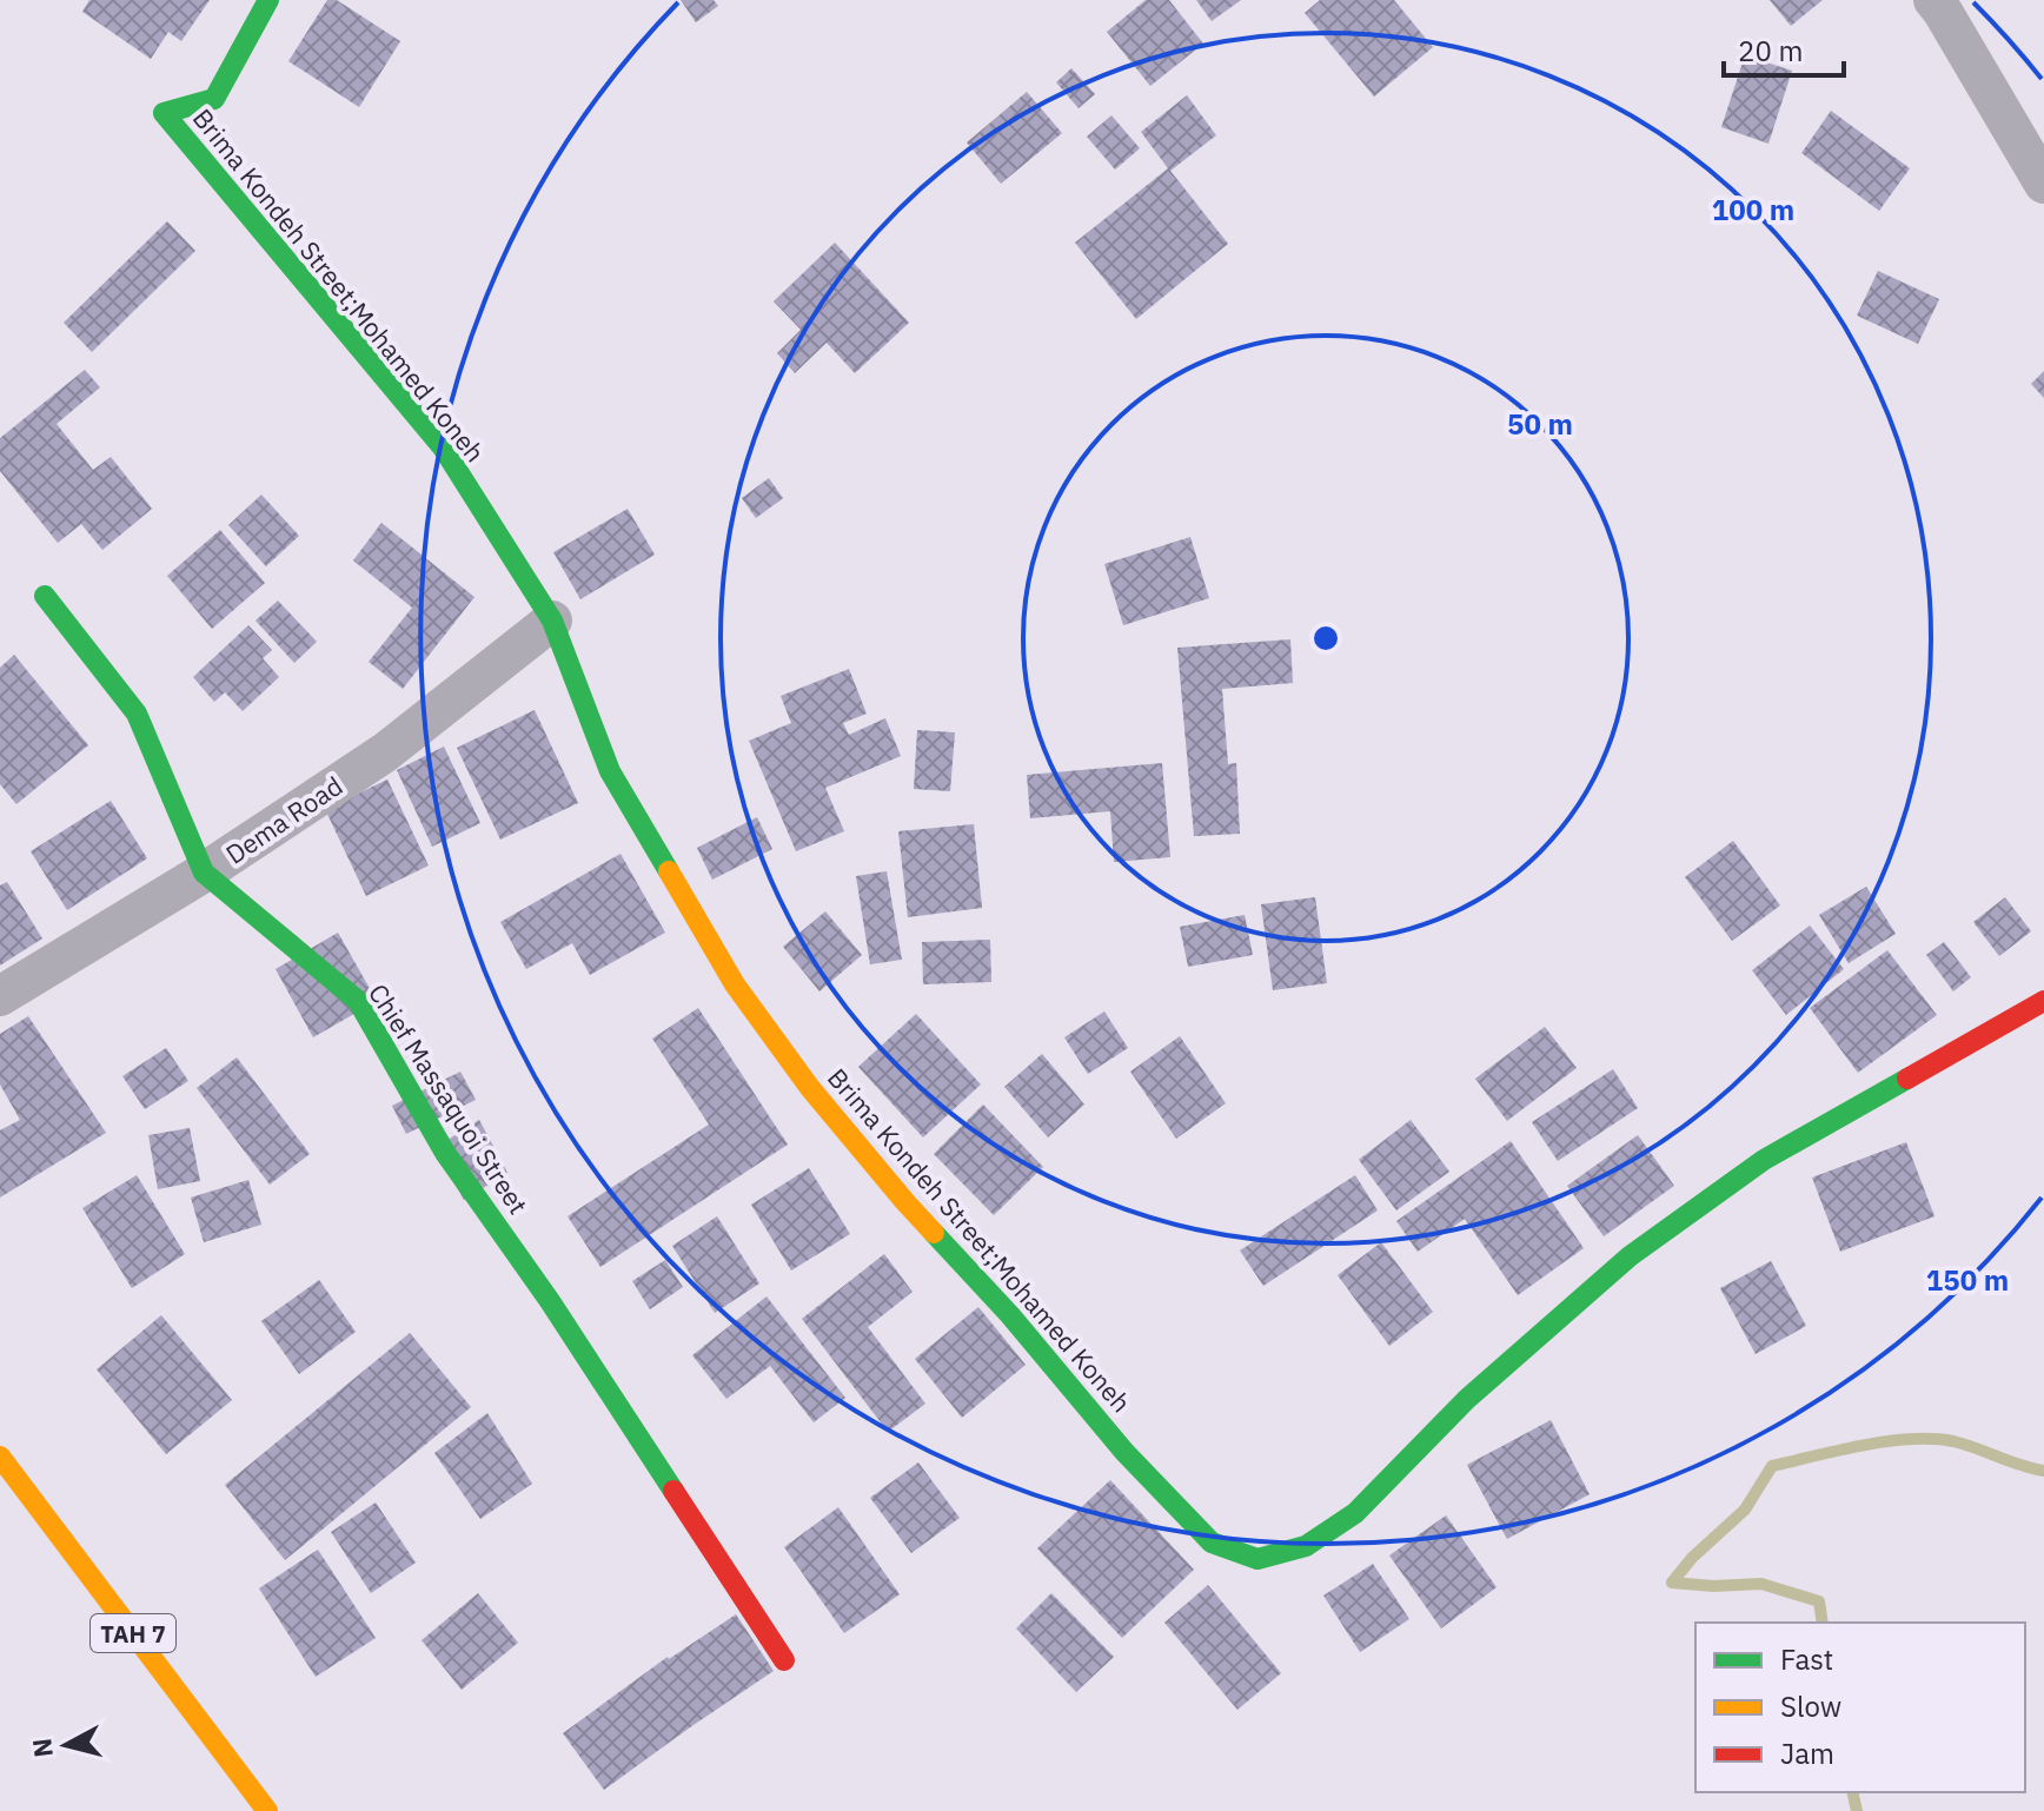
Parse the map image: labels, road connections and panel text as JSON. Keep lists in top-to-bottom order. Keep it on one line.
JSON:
{"streets":{"main road":["Brima Kondeh Street;Mohamed Koneh","Chief Massaquoi Street","TAH 7"],"street":["Dema Road"]},"crossings":[["Brima Kondeh Street;Mohamed Koneh","Dema Road"],["Dema Road","Chief Massaquoi Street"]],"legend":["Fast","Slow","Jam"],"scale_bar":"20 m","north":"left","rings":["100 m","50 m","150 m"]}
